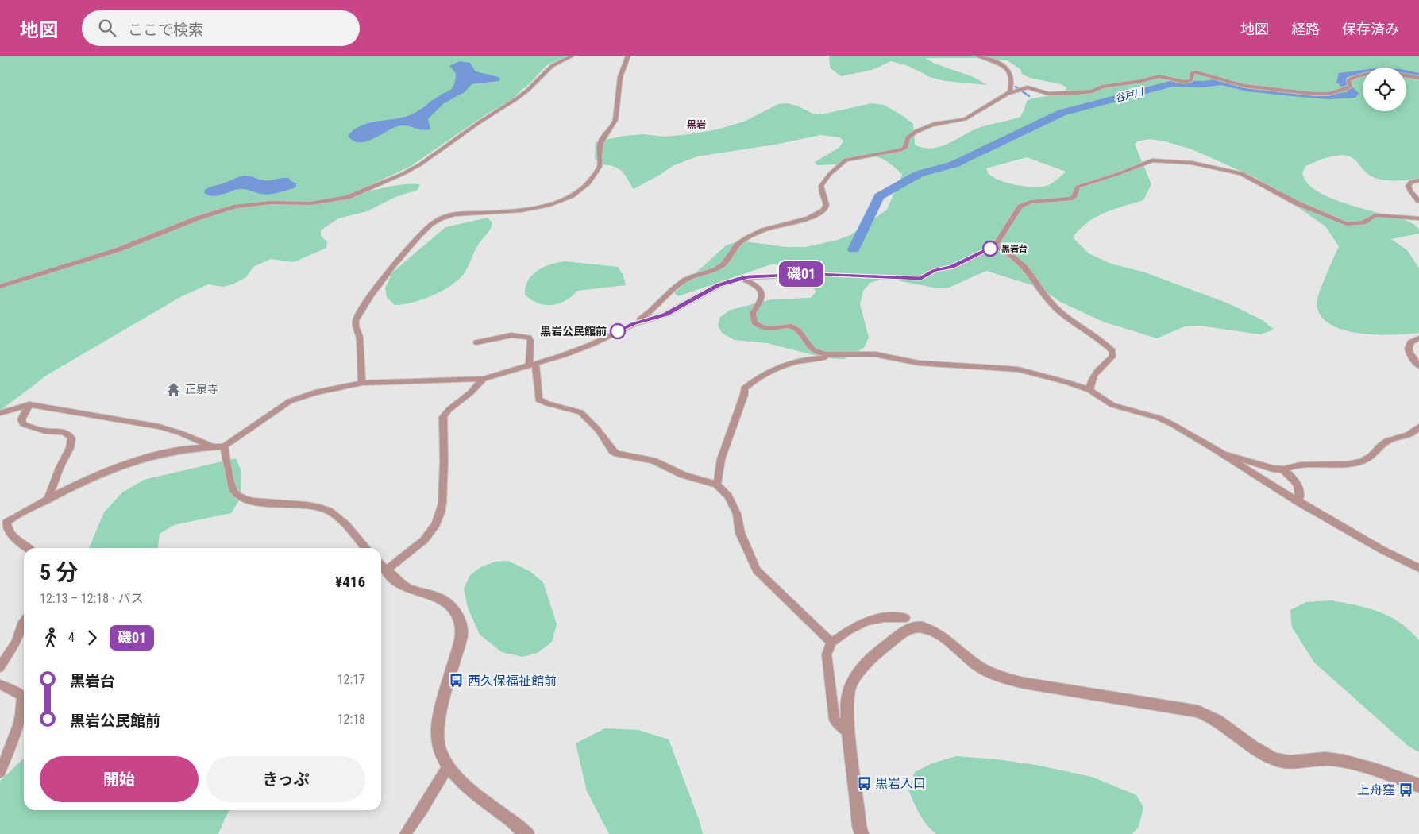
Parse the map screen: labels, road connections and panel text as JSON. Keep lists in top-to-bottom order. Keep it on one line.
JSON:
{"districts":["黒岩"],"water":["谷戸川"],"places":{"other":["黒岩台","黒岩公民館前"],"temple":["正泉寺"],"bus stop":["西久保福祉館前","黒岩入口","上舟窪"]},"lines":["bus line 磯01"],"page":{"header":"地図","search":"ここで検索","nav":["地図","経路","保存済み"],"on_map":"磯01","heading":["5 分","12:13 – 12:18 · バス","¥416"],"legs":["4","磯01"],"list":[{"name":"黒岩台","value":"12:17"},{"name":"黒岩公民館前","value":"12:18"}],"buttons":["開始","きっぷ"]}}
